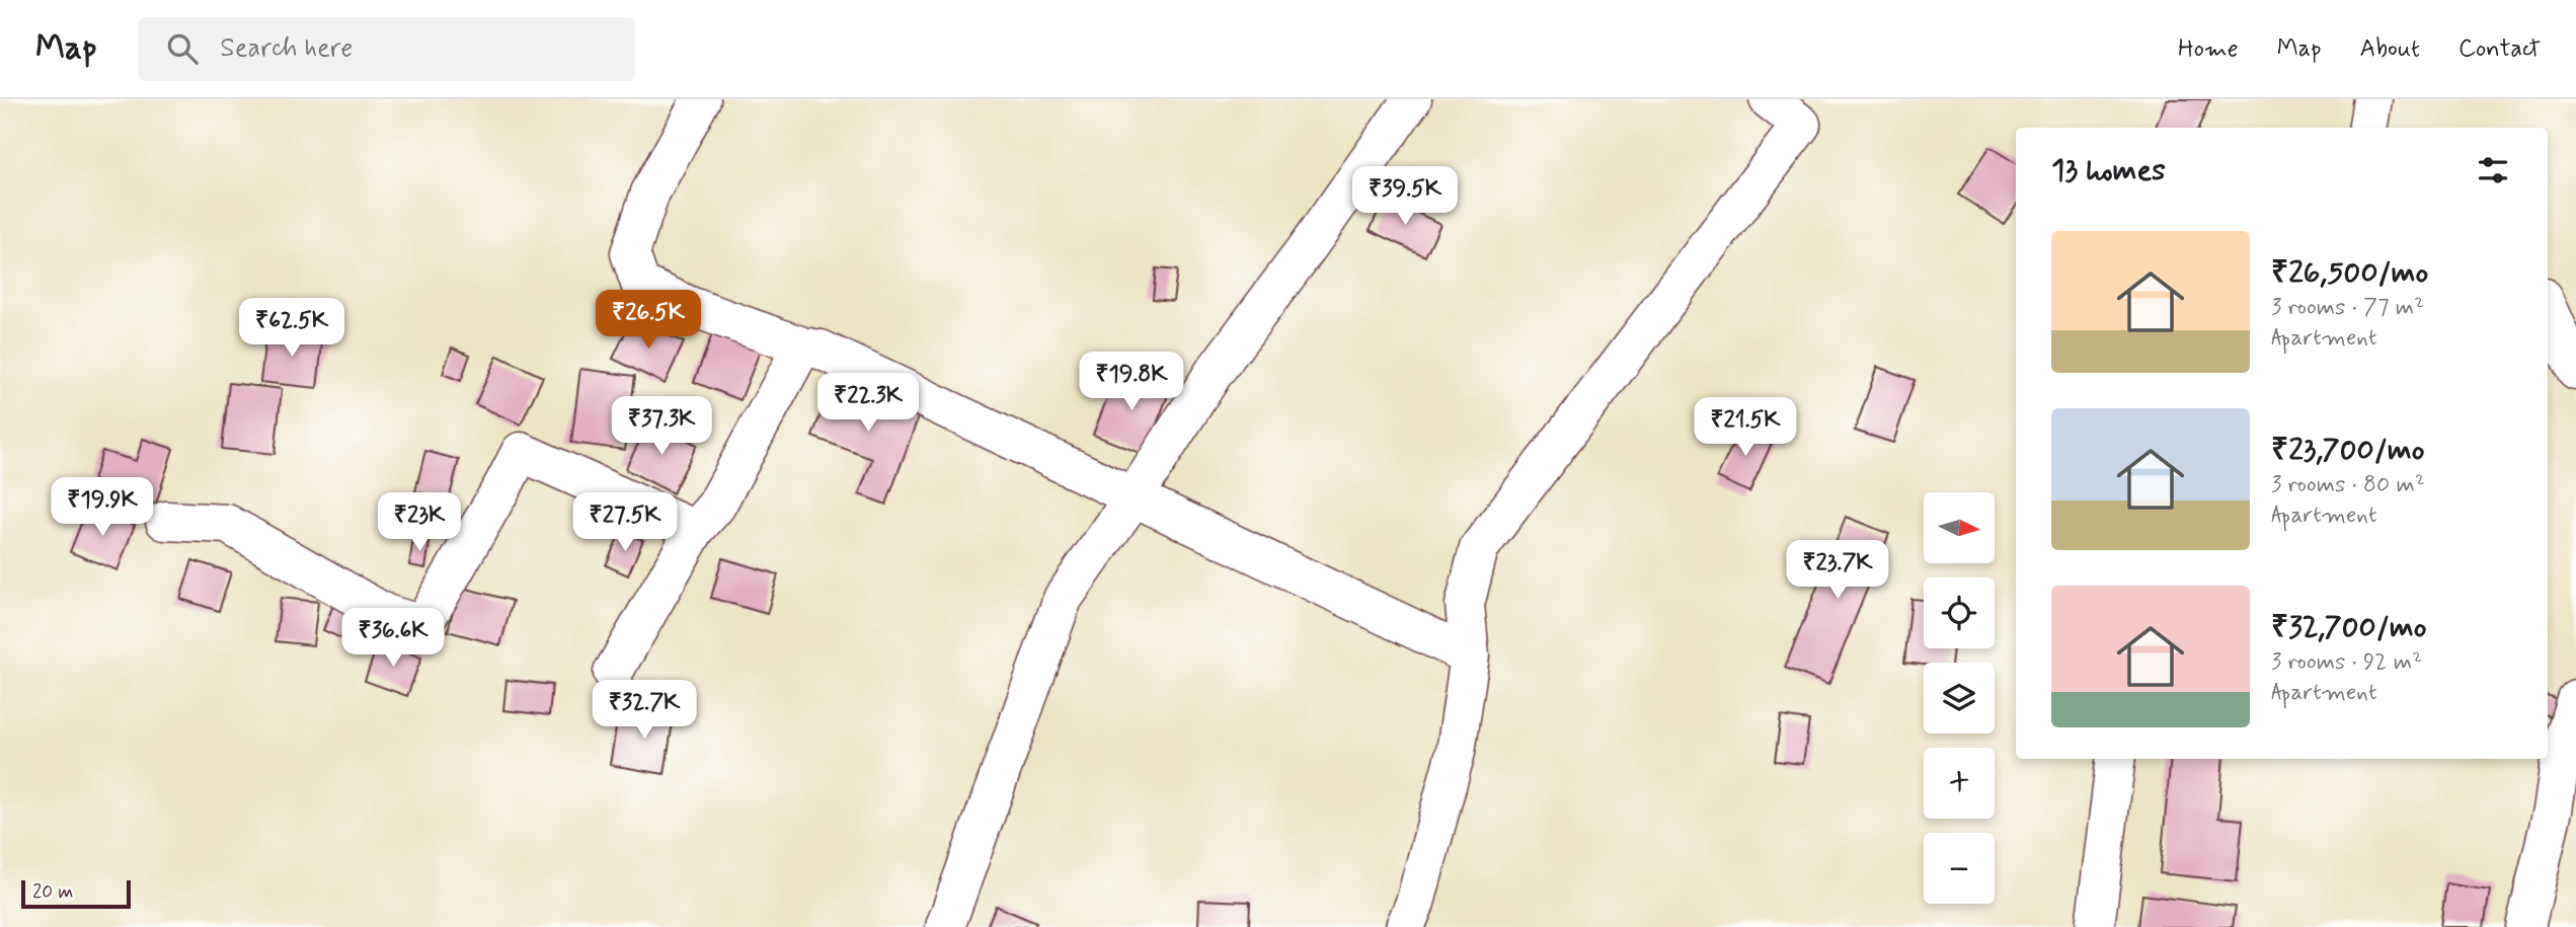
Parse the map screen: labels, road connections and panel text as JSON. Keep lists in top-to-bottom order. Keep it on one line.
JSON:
{"scale_bar":"20 m","north":"right","page":{"header":"Map","search":"Search here","nav":["Home","Map","About","Contact"],"heading":"13 homes","price":["₹39.5K","₹26.5K","₹62.5K","₹19.8K","₹22.3K","₹37.3K","₹21.5K","₹19.9K","₹23K","₹27.5K","₹23.7K","₹36.6K","₹32.7K"],"list":[{"name":"₹26,500/mo","note":"3 rooms · 77 m² · Apartment"},{"name":"₹23,700/mo","note":"3 rooms · 80 m² · Apartment"},{"name":"₹32,700/mo","note":"3 rooms · 92 m² · Apartment"}],"map_buttons":["+","−"],"scale":"20 m"}}
